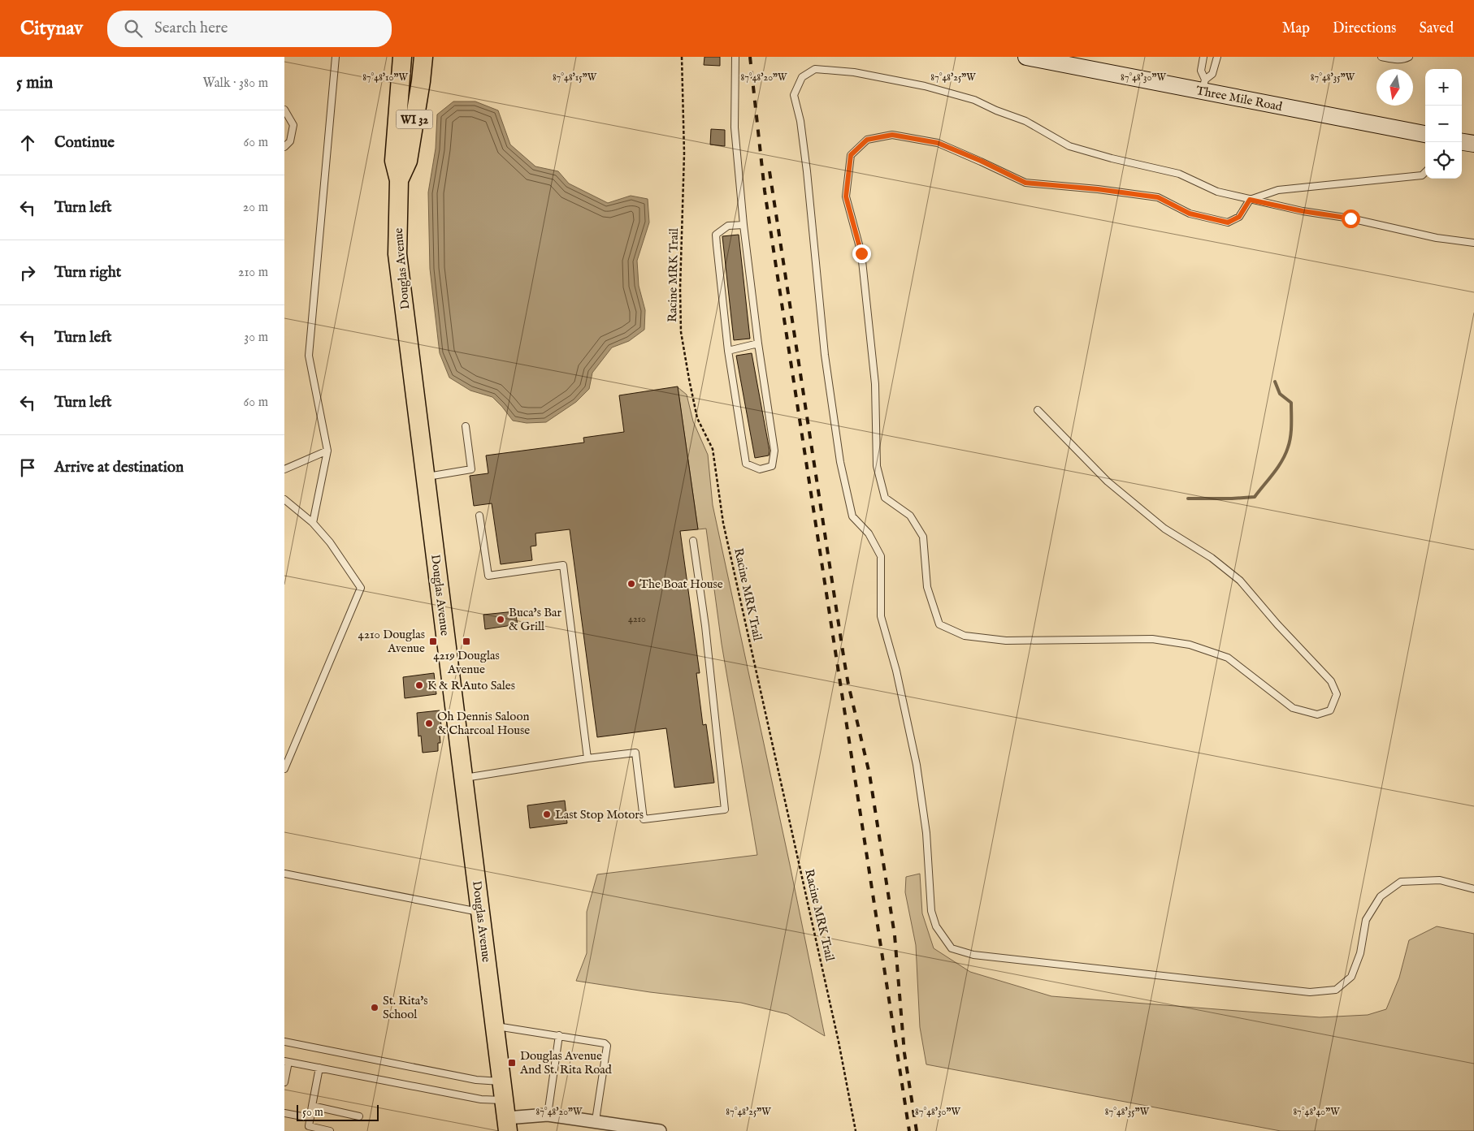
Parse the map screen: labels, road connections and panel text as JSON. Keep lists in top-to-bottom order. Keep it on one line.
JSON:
{"streets":{"main road":["WI 32","Douglas Avenue"],"street":["Three Mile Road"],"path":["Racine MRK Trail"]},"places":{"other":["The Boat House","Buca's Bar & Grill","K & R Auto Sales","Oh Dennis Saloon & Charcoal House","Last Stop Motors","St. Rita's School"],"transit":["4210 Douglas Avenue","4219 Douglas Avenue","Douglas Avenue And St. Rita Road"]},"house_numbers":["4210"],"scale_bar":"50 m","north":"bottom","page":{"header":"Citynav","search":"Search here","nav":["Map","Directions","Saved"],"heading":["5 min","Walk · 380 m"],"map_buttons":["+","−"],"list":[["Continue","60 m"],["Turn left","20 m"],["Turn right","210 m"],["Turn left","30 m"],["Turn left","60 m"],"Arrive at destination"],"scale":"50 m"},"coordinates":["87°48'10\"W","87°48'15\"W","87°48'20\"W","87°48'25\"W","87°48'30\"W","87°48'35\"W","87°48'40\"W"]}
